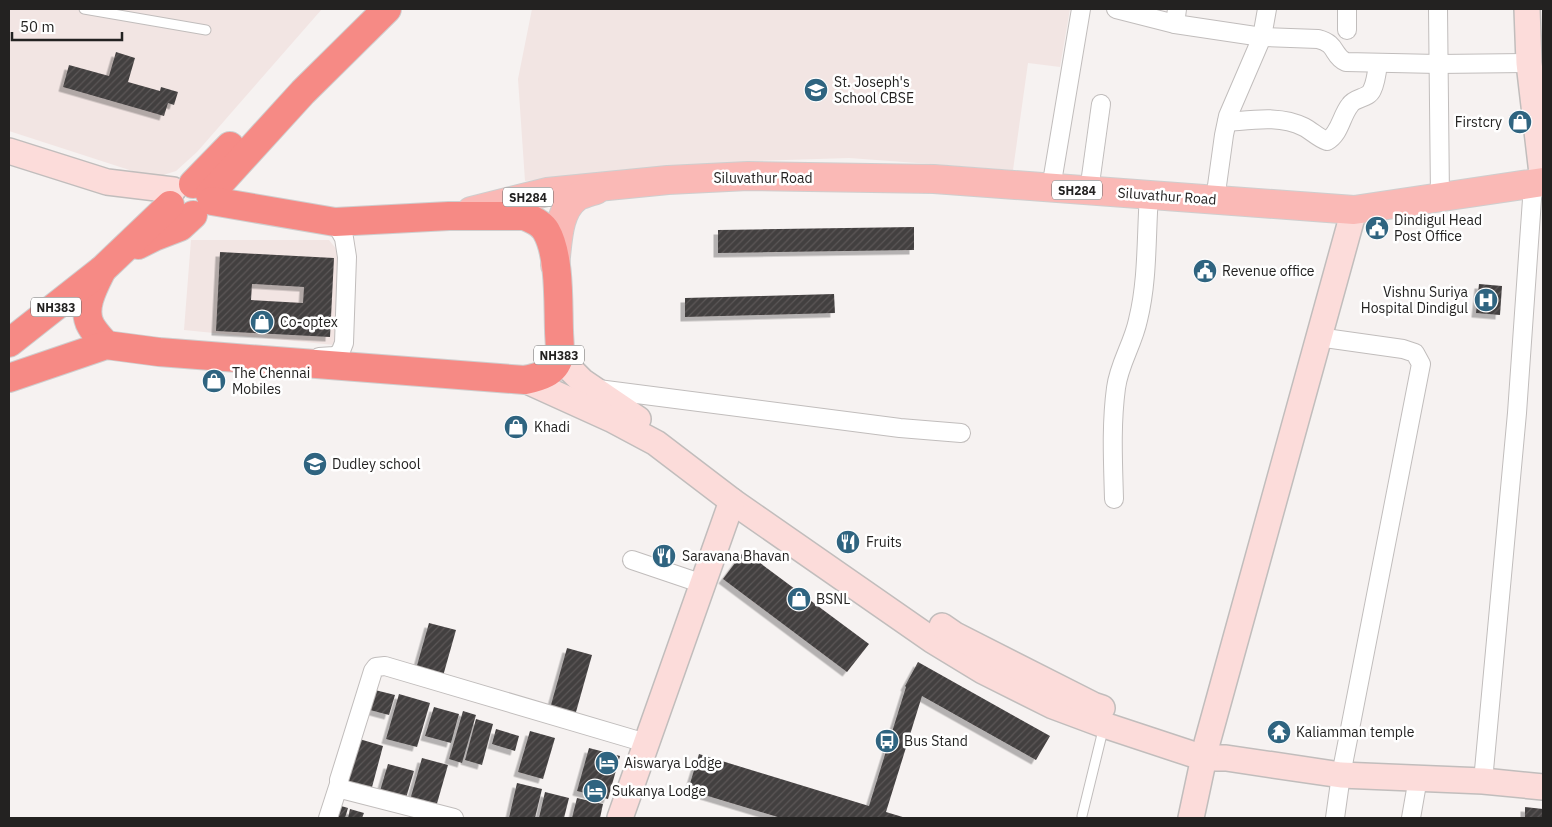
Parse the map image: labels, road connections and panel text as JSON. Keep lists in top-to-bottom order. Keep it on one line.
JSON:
{"streets":{"highway":["NH383"],"main road":["Siluvathur Road","SH284"]},"crossings":[["Siluvathur Road","NH383"]],"places":{"school or university":["St. Joseph's School CBSE","Dudley school"],"shop":["Firstcry","Co-optex","The Chennai Mobiles","Khadi","BSNL"],"public building":["Dindigul Head Post Office","Revenue office"],"hospital":["Vishnu Suriya Hospital Dindigul"],"restaurant":["Fruits","Saravana Bhavan"],"temple":["Kaliamman temple"],"bus stop":["Bus Stand"],"hotel":["Aiswarya Lodge","Sukanya Lodge"]},"scale_bar":"50 m"}
